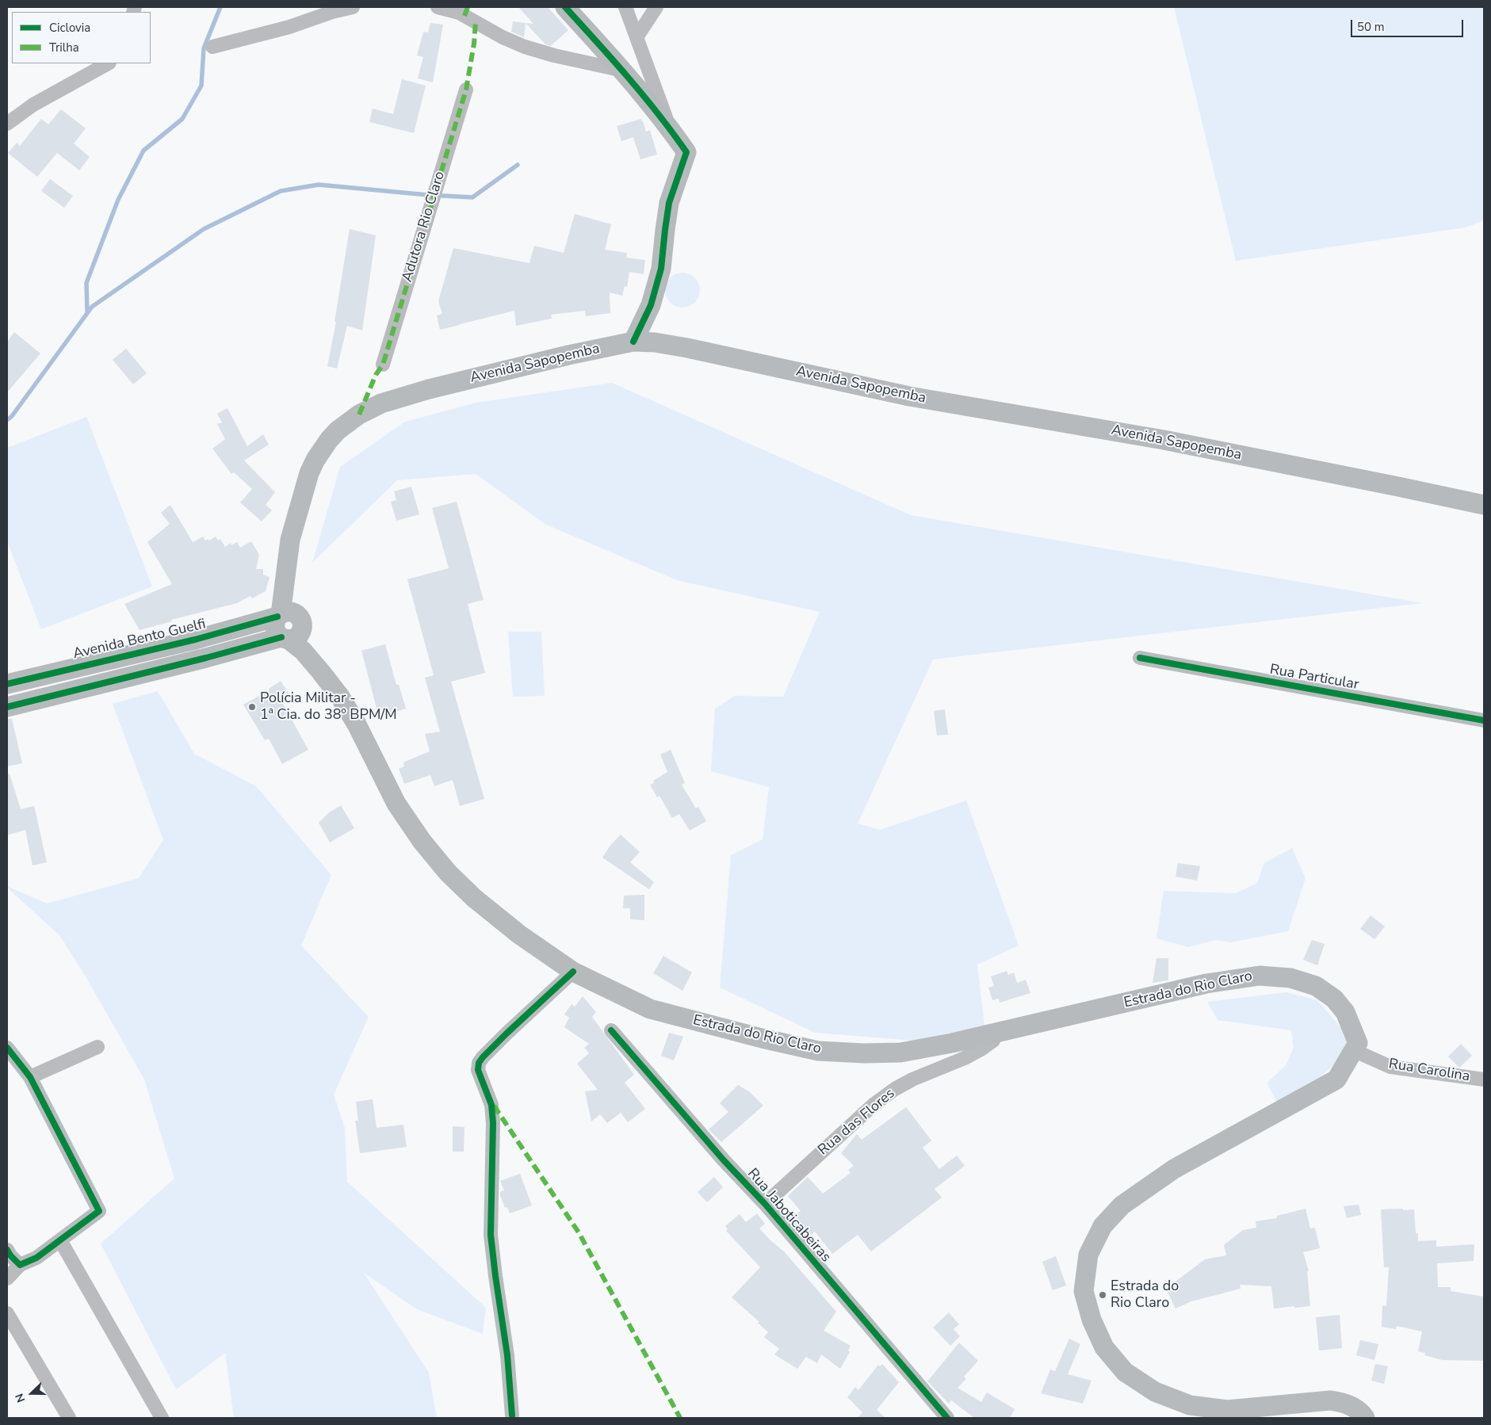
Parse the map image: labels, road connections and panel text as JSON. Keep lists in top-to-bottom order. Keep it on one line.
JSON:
{"streets":{"main road":["Avenida Sapopemba","Avenida Bento Guelfi","Estrada do Rio Claro"],"street":["Adutora Rio Claro","Rua Particular","Rua Carolina","Rua das Flores","Rua Jaboticabeiras"]},"crossings":[["Avenida Sapopemba","Avenida Bento Guelfi"],["Avenida Sapopemba","Estrada do Rio Claro"],["Avenida Bento Guelfi","Estrada do Rio Claro"],["Estrada do Rio Claro","Rua Carolina"],["Estrada do Rio Claro","Rua das Flores"],["Rua das Flores","Rua Jaboticabeiras"]],"places":["Polícia Militar - 1ª Cia. do 38º BPM/M","Estrada do Rio Claro"],"legend":["Ciclovia","Trilha"],"scale_bar":"50 m","north":"left"}
